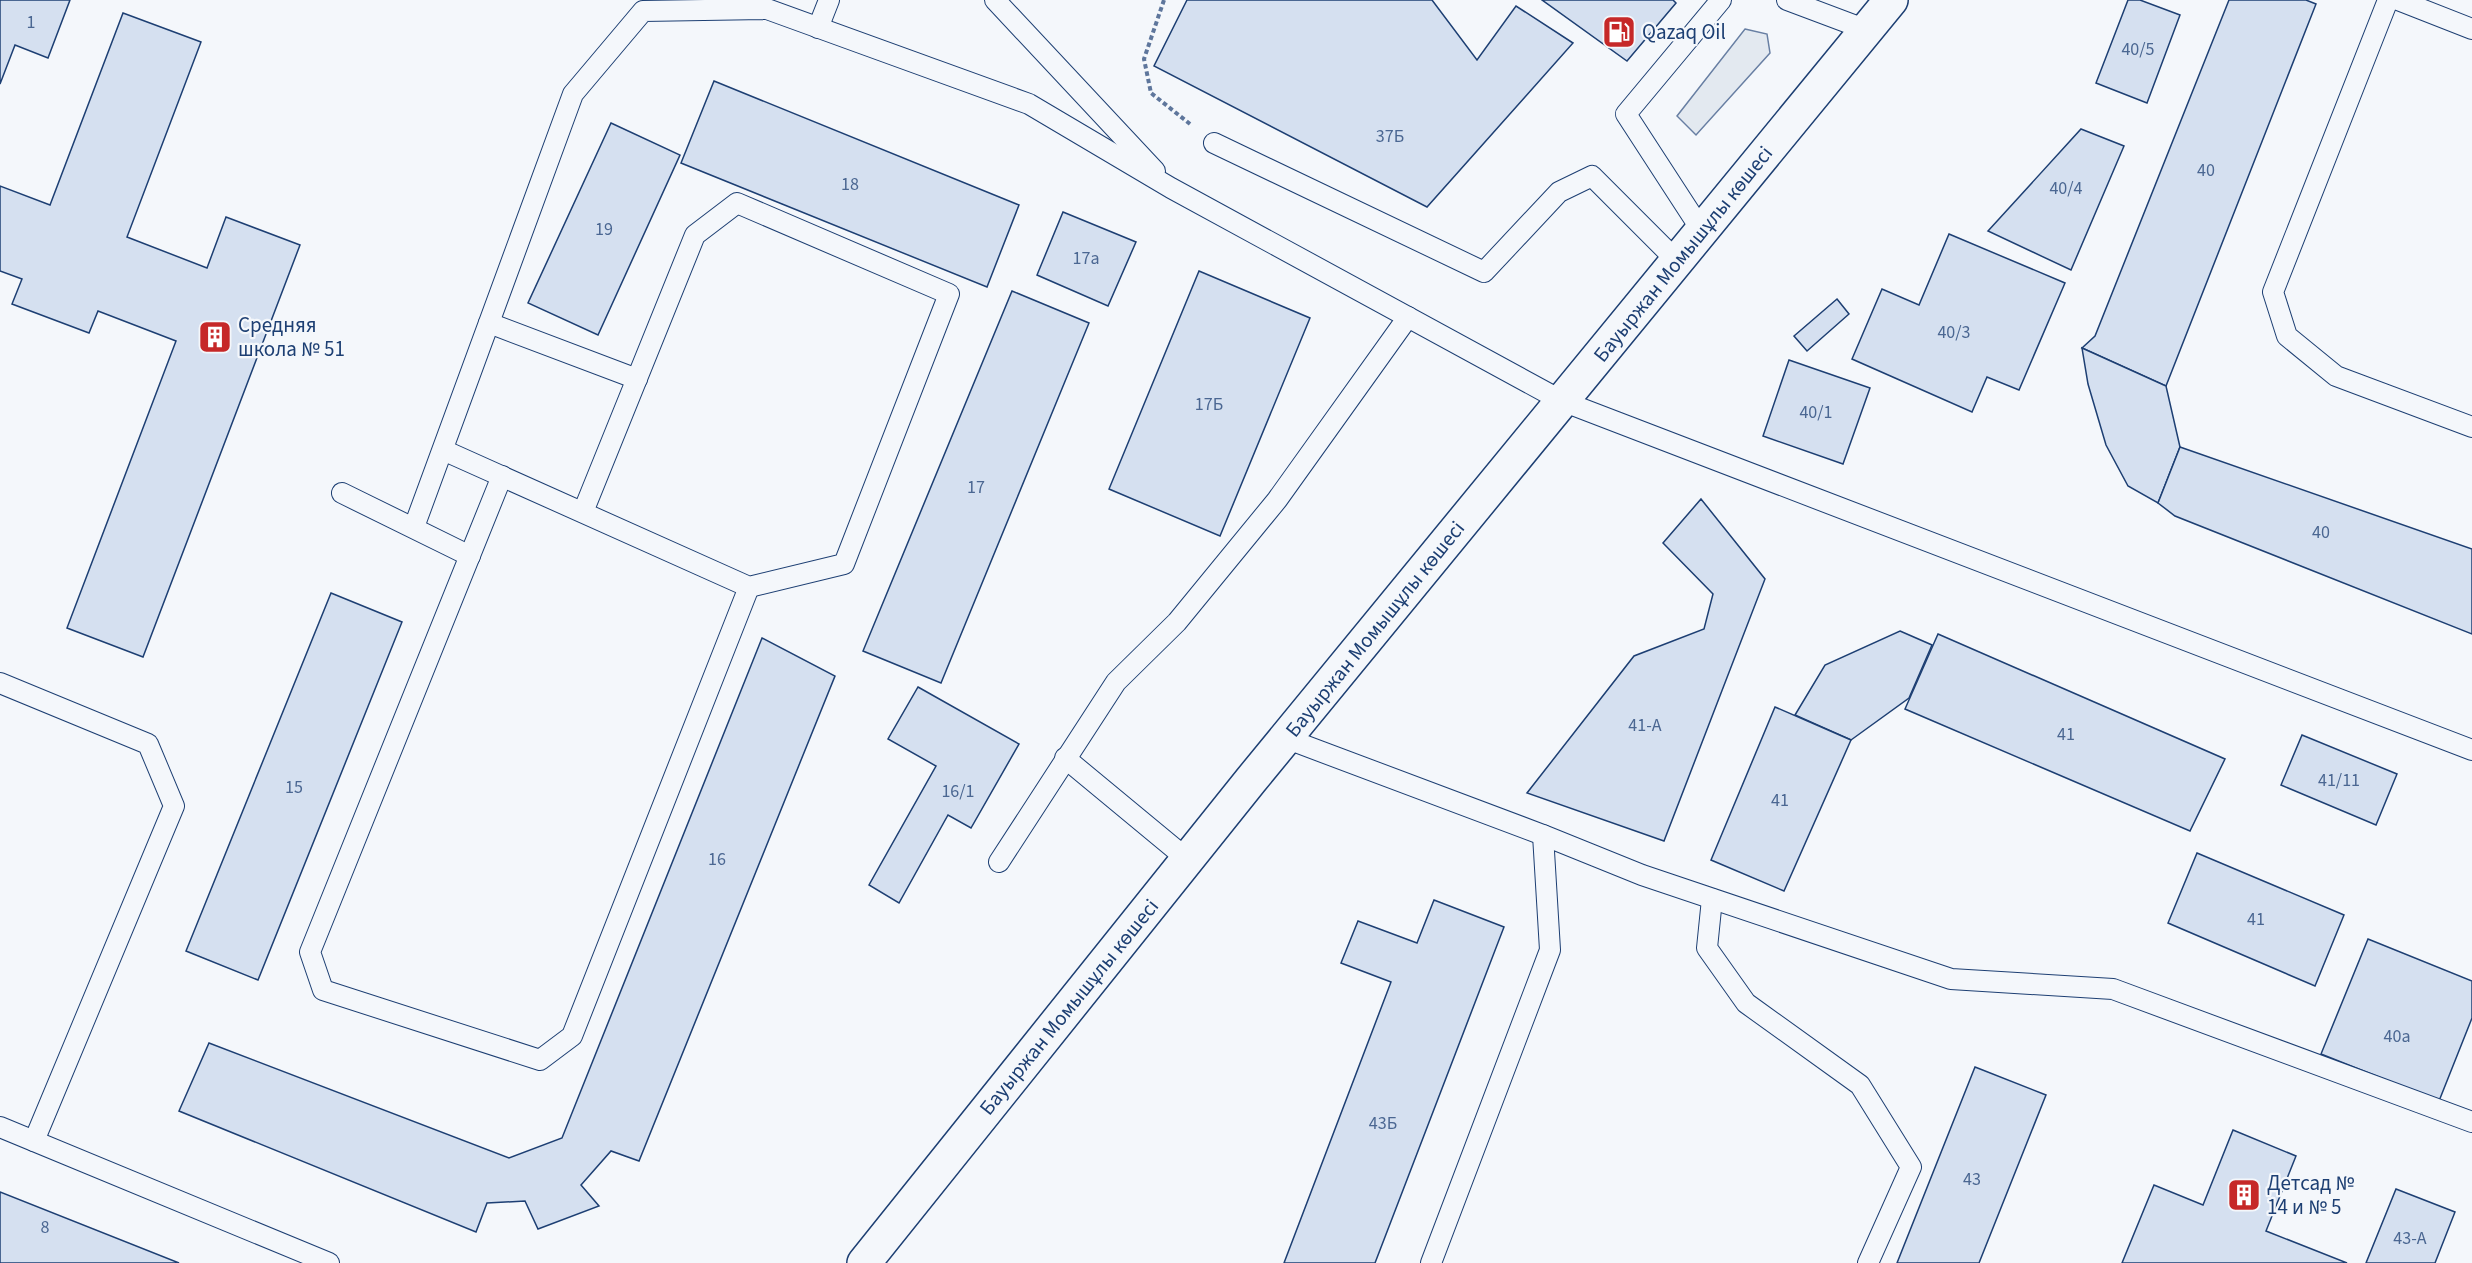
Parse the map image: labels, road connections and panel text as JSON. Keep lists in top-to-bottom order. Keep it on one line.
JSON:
{"streets":{"street":["Бауыржан Момышұлы көшесі"]},"places":{"fuel station":["Qazaq Oil"],"building":["Средняя школа № 51","Детсад № 14 и № 5"]},"house_numbers":["1","40/5","37Б","40","18","40/4","19","17а","40/3","17Б","40/1","17","40","41-А","41","41/11","15","16/1","41","16","41","40а","43Б","43","8","43-А"]}
